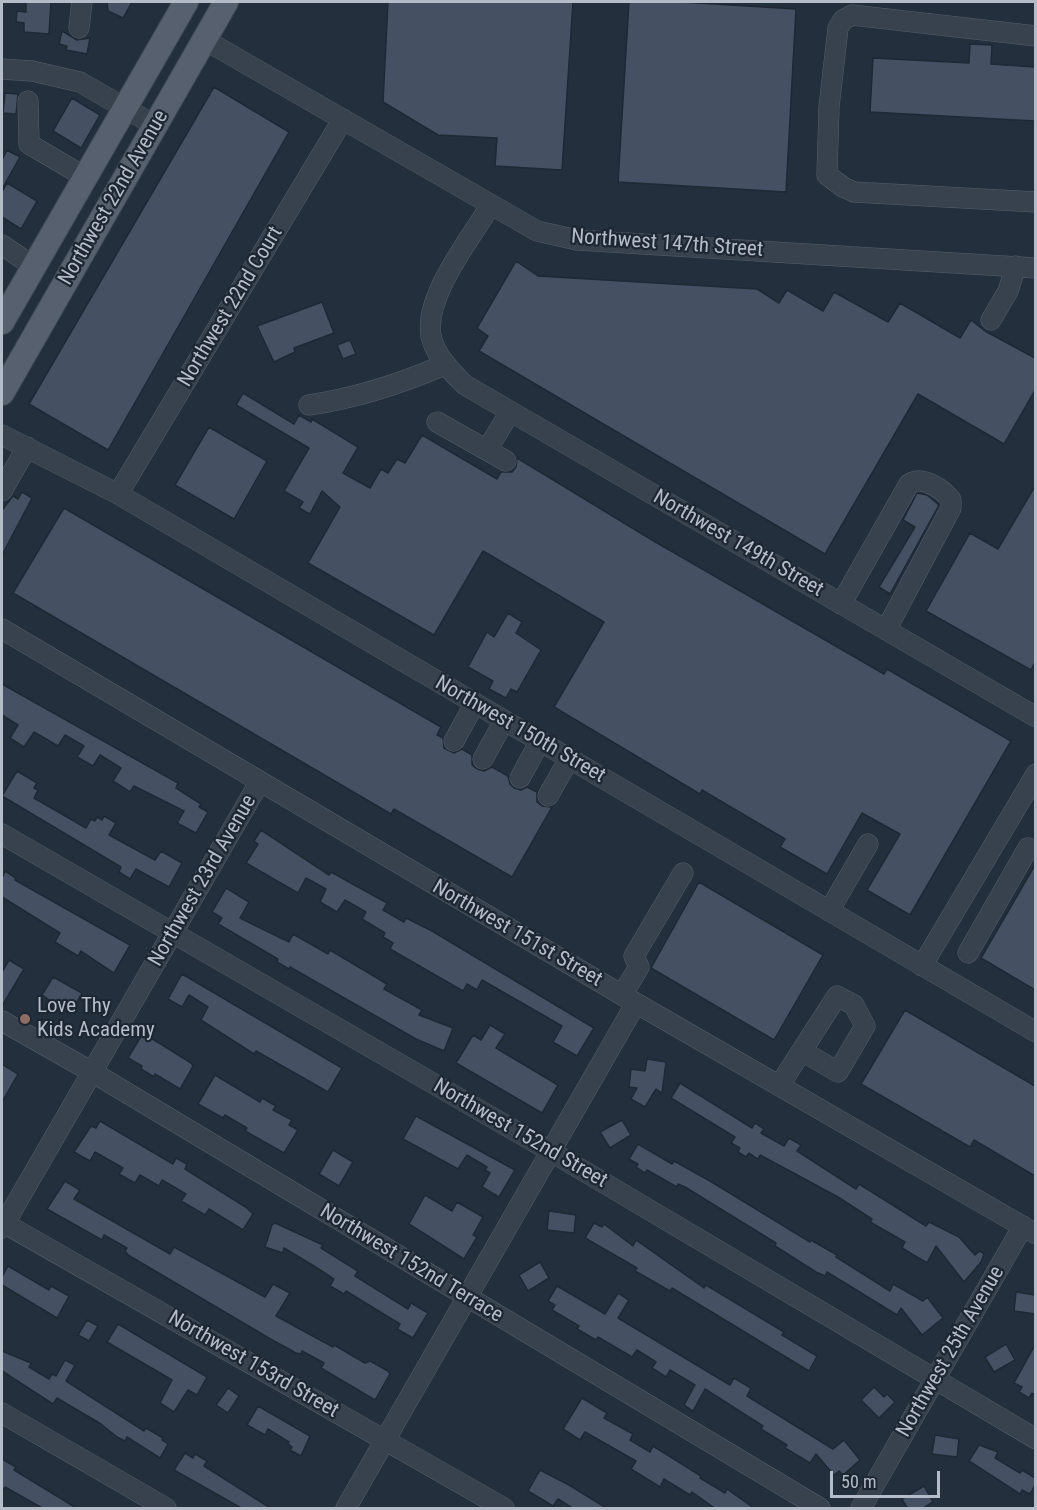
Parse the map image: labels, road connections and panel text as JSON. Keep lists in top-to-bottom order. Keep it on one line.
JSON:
{"streets":{"main road":["Northwest 22nd Avenue"],"street":["Northwest 147th Street","Northwest 22nd Court","Northwest 149th Street","Northwest 150th Street","Northwest 23rd Avenue","Northwest 151st Street","Northwest 152nd Street","Northwest 152nd Terrace","Northwest 25th Avenue","Northwest 153rd Street"]},"crossings":[["Northwest 22nd Avenue","Northwest 147th Street"],["Northwest 147th Street","Northwest 22nd Court"],["Northwest 22nd Court","Northwest 150th Street"],["Northwest 23rd Avenue","Northwest 151st Street"],["Northwest 23rd Avenue","Northwest 152nd Street"],["Northwest 23rd Avenue","Northwest 152nd Terrace"],["Northwest 23rd Avenue","Northwest 153rd Street"],["Northwest 151st Street","Northwest 25th Avenue"],["Northwest 152nd Street","Northwest 25th Avenue"]],"places":["Love Thy Kids Academy"],"scale_bar":"50 m"}
